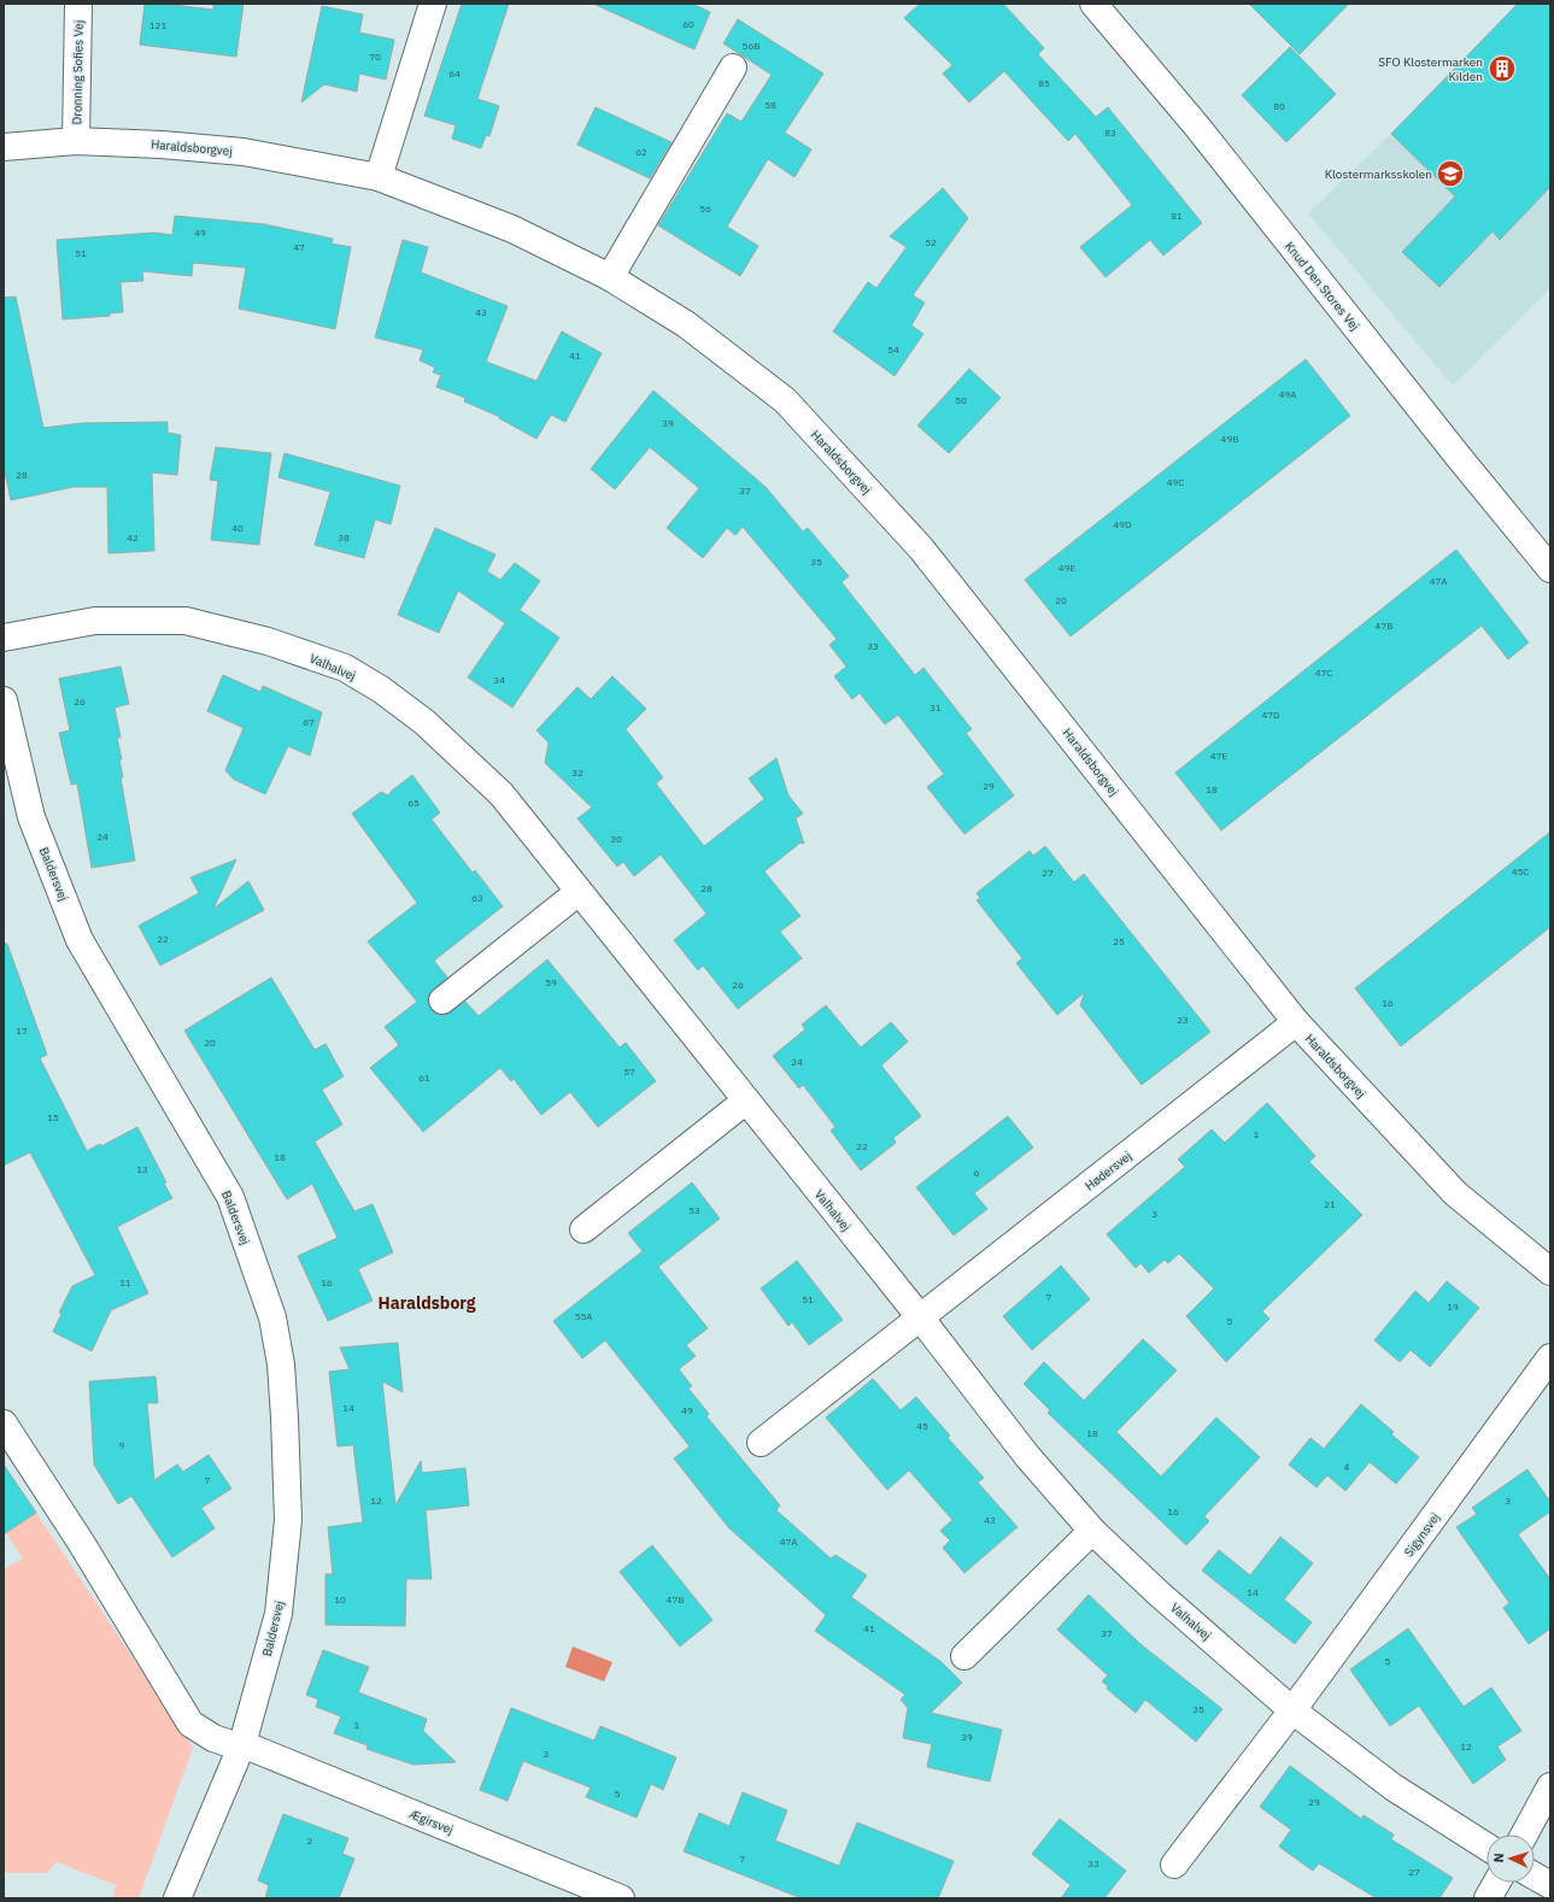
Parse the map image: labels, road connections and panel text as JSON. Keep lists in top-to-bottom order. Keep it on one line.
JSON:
{"streets":{"street":["Dronning Sofies Vej","Haraldsborgvej","Knud Den Stores Vej","Valhalvej","Baldersvej","Hødersvej","Sigynsvej","Ægirsvej"]},"crossings":[["Dronning Sofies Vej","Haraldsborgvej"],["Haraldsborgvej","Hødersvej"],["Valhalvej","Hødersvej"],["Valhalvej","Sigynsvej"],["Baldersvej","Ægirsvej"]],"districts":["Haraldsborg"],"places":{"building":["SFO Klostermarken Kilden"],"school or university":["Klostermarksskolen"]},"house_numbers":["60","121","56B","70","64","85","58","80","83","62","56","81","49","52","47","51","43","54","41","49A","50","39","49B","28","49C","37","49D","40","42","38","35","49E","47A","20","47B","33","47C","34","26","31","47D","67","47E","32","29","18","65","24","30","45C","27","28","63","22","25","59","26","16","23","17","20","24","57","61","15","1","22","18","13","6","21","53","3","11","16","7","51","19","55A","5","14","49","45","18","9","4","7","12","3","16","43","47A","14","10","47B","41","37","5","35","1","39","12","3","5","29","2","7","33","27"],"north":"left"}
